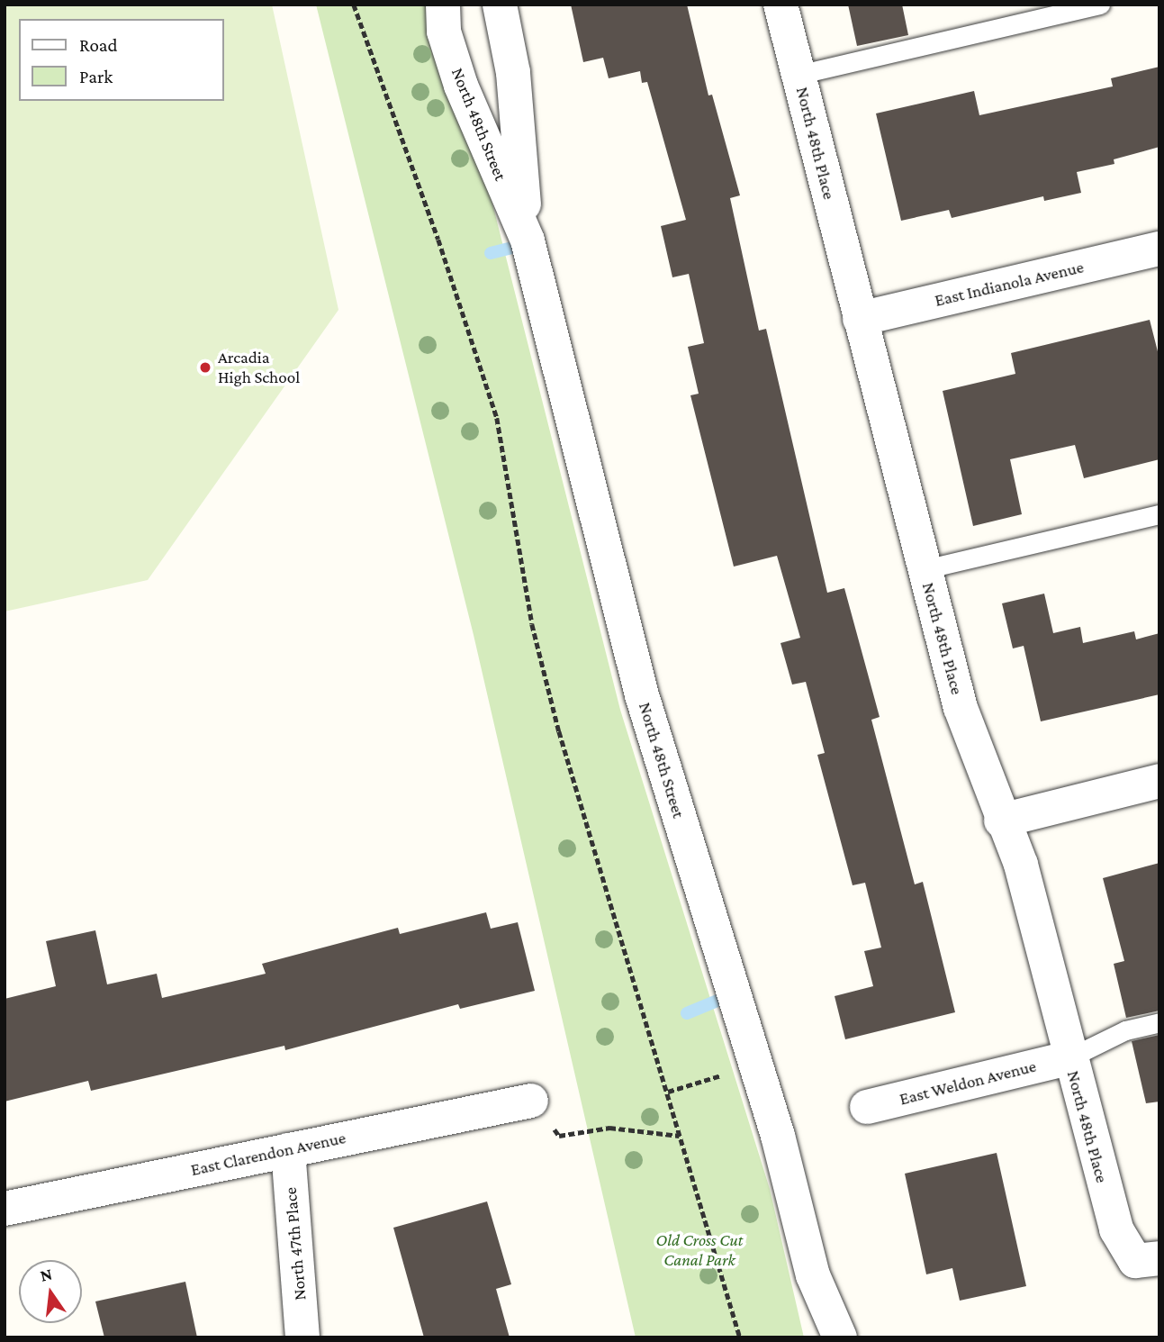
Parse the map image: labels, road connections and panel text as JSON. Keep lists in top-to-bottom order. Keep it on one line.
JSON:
{"streets":{"street":["North 48th Street","North 48th Place","East Indianola Avenue","East Weldon Avenue","East Clarendon Avenue","North 47th Place"]},"crossings":[["North 48th Place","East Indianola Avenue"],["North 48th Place","East Weldon Avenue"],["East Clarendon Avenue","North 47th Place"]],"parks":["Old Cross Cut Canal Park"],"places":["Arcadia High School"],"legend":["Road","Park"],"north":"top"}
